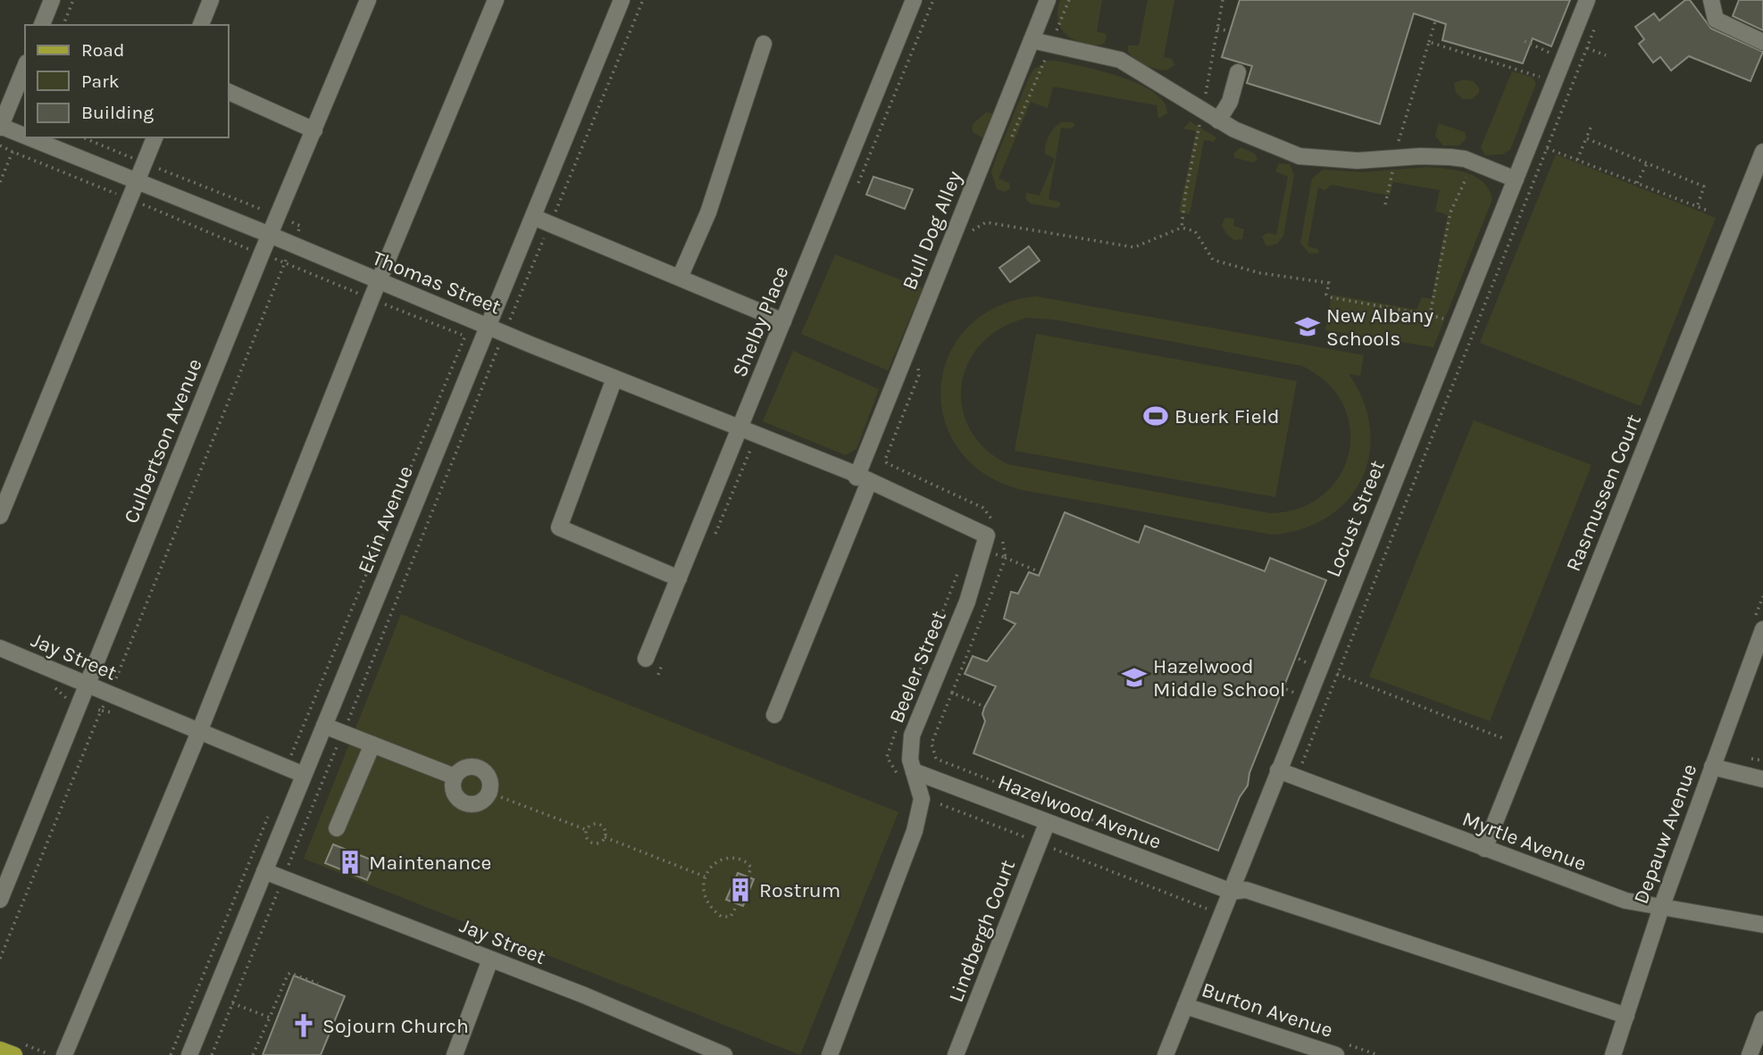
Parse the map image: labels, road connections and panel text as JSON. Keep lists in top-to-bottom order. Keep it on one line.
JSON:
{"streets":{"street":["Bull Dog Alley","Thomas Street","Shelby Place","Culbertson Avenue","Rasmussen Court","Locust Street","Ekin Avenue","Jay Street","Beeler Street","Hazelwood Avenue","Depauw Avenue","Myrtle Avenue","Lindbergh Court","Burton Avenue"]},"crossings":[["Bull Dog Alley","Thomas Street"],["Bull Dog Alley","Beeler Street"],["Thomas Street","Shelby Place"],["Thomas Street","Culbertson Avenue"],["Thomas Street","Ekin Avenue"],["Thomas Street","Beeler Street"],["Culbertson Avenue","Jay Street"],["Rasmussen Court","Myrtle Avenue"],["Locust Street","Hazelwood Avenue"],["Locust Street","Myrtle Avenue"],["Locust Street","Burton Avenue"],["Ekin Avenue","Jay Street"],["Beeler Street","Hazelwood Avenue"],["Hazelwood Avenue","Depauw Avenue"],["Hazelwood Avenue","Lindbergh Court"],["Depauw Avenue","Myrtle Avenue"]],"places":{"school or university":["New Albany Schools","Hazelwood Middle School"],"sports":["Buerk Field"],"building":["Maintenance","Rostrum"],"church":["Sojourn Church"]},"legend":["Road","Park","Building"]}
